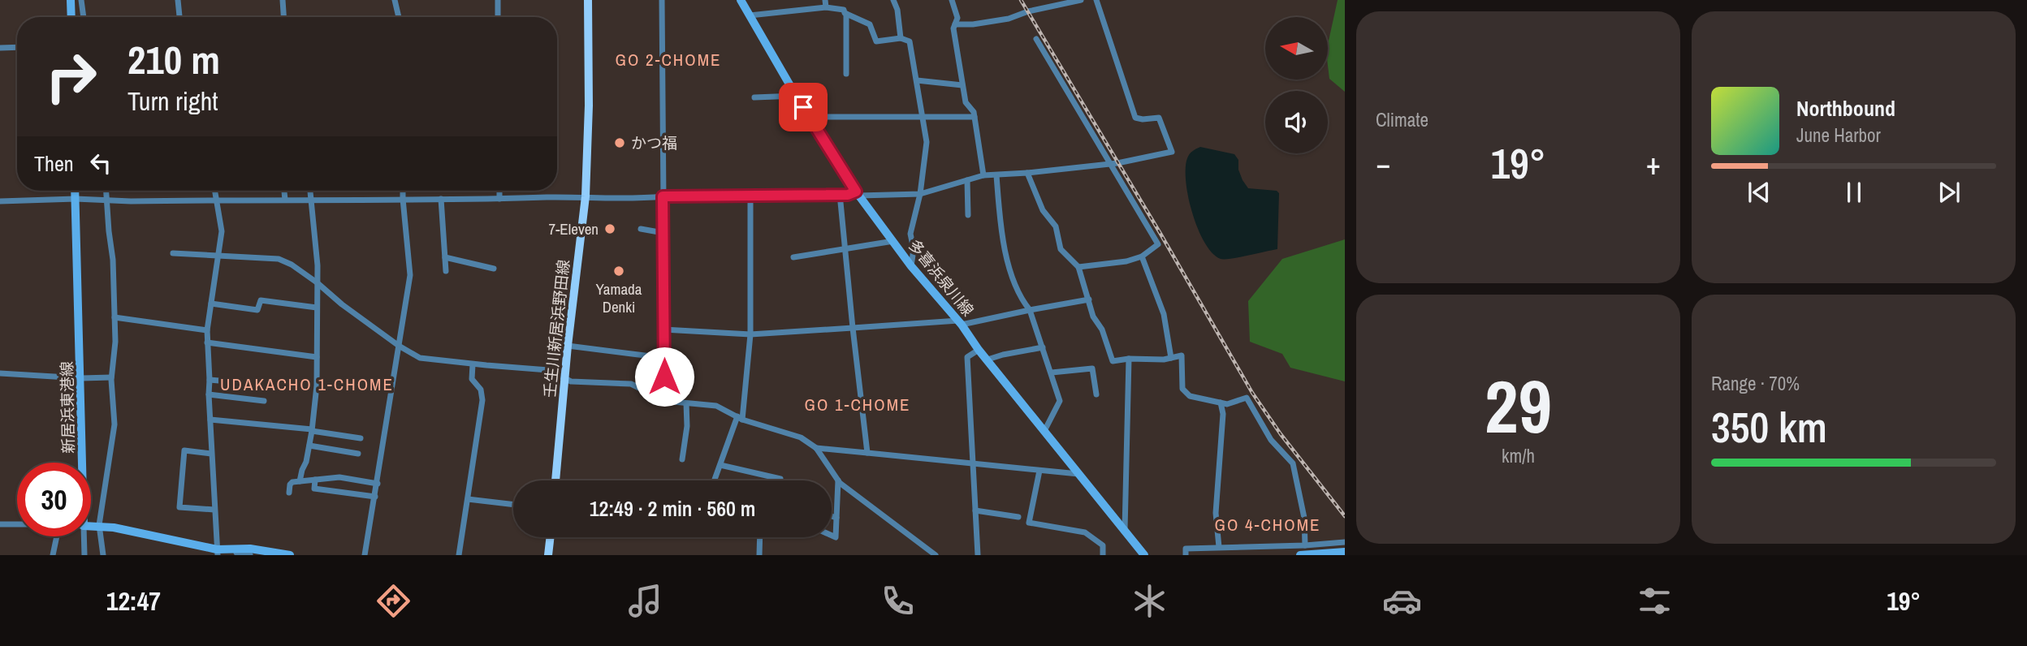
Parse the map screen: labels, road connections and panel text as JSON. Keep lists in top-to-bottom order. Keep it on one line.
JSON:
{"streets":{"main road":["多喜浜泉川線","壬生川新居浜野田線","新居浜東港線"]},"districts":["GO 2-CHOME","UDAKACHO 1-CHOME","GO 1-CHOME","GO 4-CHOME"],"places":["かつ福","7-Eleven","Yamada Denki"],"north":"left","page":{"tile":["Climate",["29","km/h"],["Range · 70%","350 km"]],"turn":["210 m","Turn right"],"song":["Northbound","June Harbor"],"then":"Then","heat":["−","19°","+"],"limit":"30","trip":"12:49 · 2 min · 560 m","tabs":["12:47","19°"]}}
